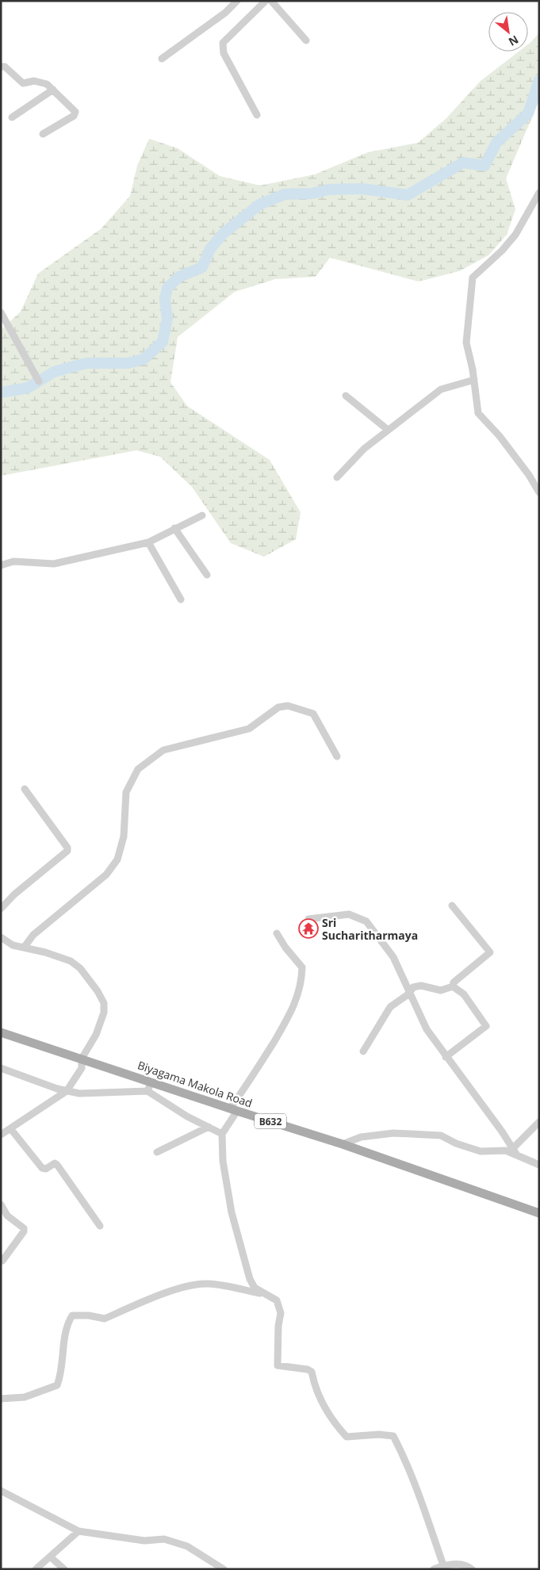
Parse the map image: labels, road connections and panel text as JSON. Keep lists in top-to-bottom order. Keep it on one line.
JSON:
{"streets":{"main road":["Biyagama Makola Road","B632"]},"places":{"temple":["Sri Sucharitharmaya"]},"north":"bottom right"}
